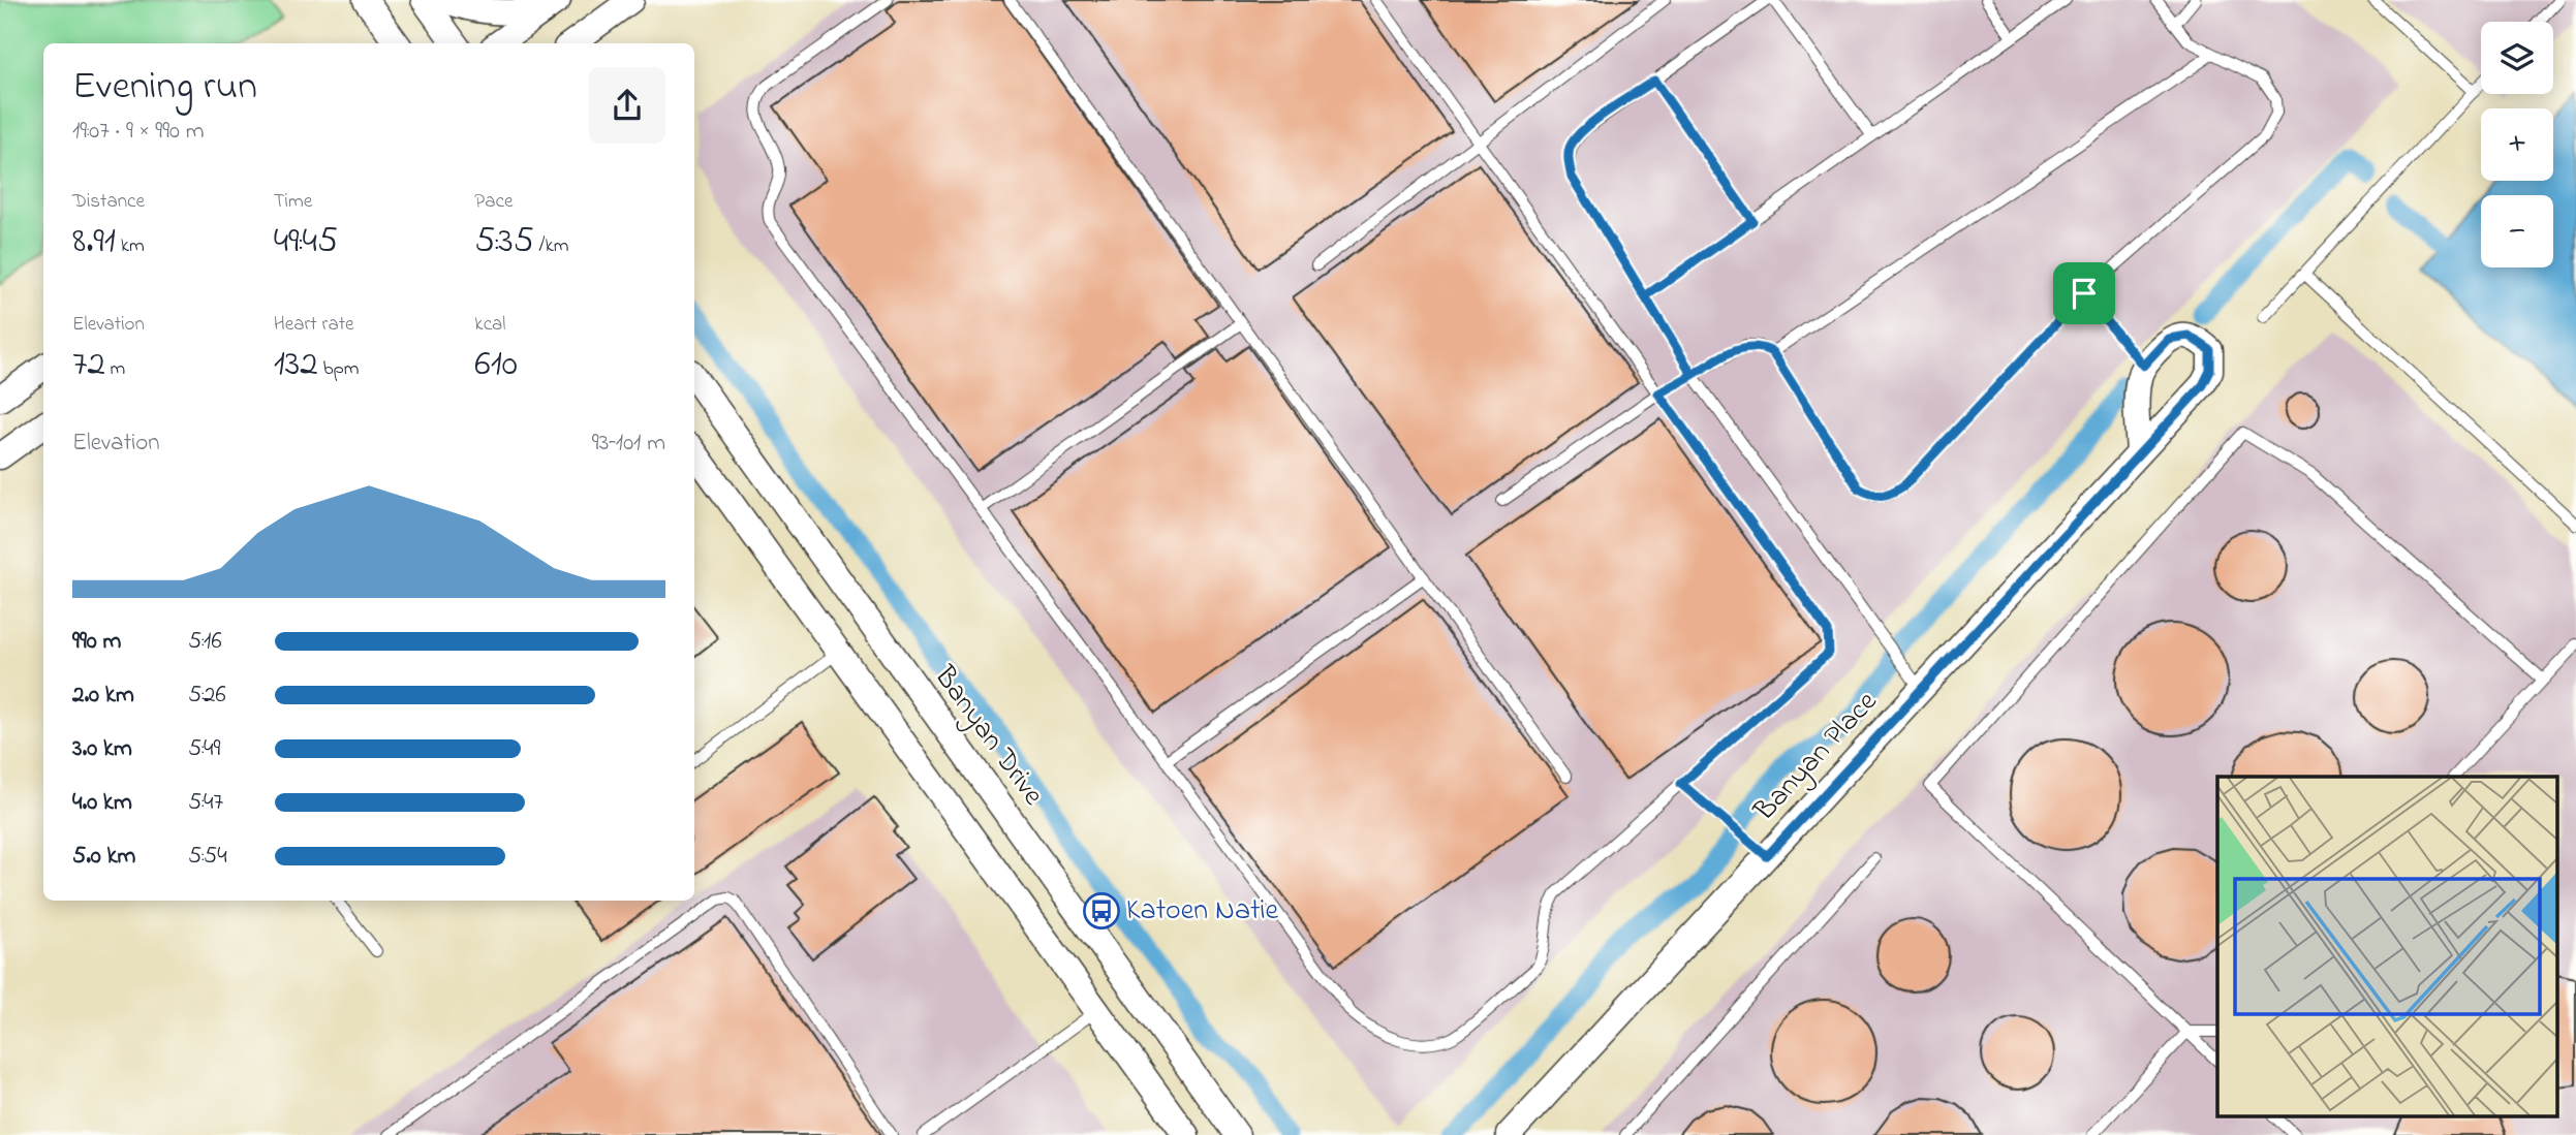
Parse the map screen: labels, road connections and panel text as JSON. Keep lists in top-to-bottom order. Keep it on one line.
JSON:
{"streets":{"street":["Banyan Drive","Banyan Place"]},"places":{"bus stop":["Katoen Natie"]},"page":{"map_buttons":["+","−"],"heading":["Evening run","19:07 · 9 × 990 m"],"stats":[["Distance","8.91 km"],["Time","49:45"],["Pace","5:35 /km"],["Elevation","72 m"],["Heart rate","132 bpm"],["kcal","610"]],"chart":["Elevation","93–101 m"],"list":[{"name":"990 m","note":"5:16"},{"name":"2.0 km","note":"5:26"},{"name":"3.0 km","note":"5:49"},{"name":"4.0 km","note":"5:47"},{"name":"5.0 km","note":"5:54"}]}}
